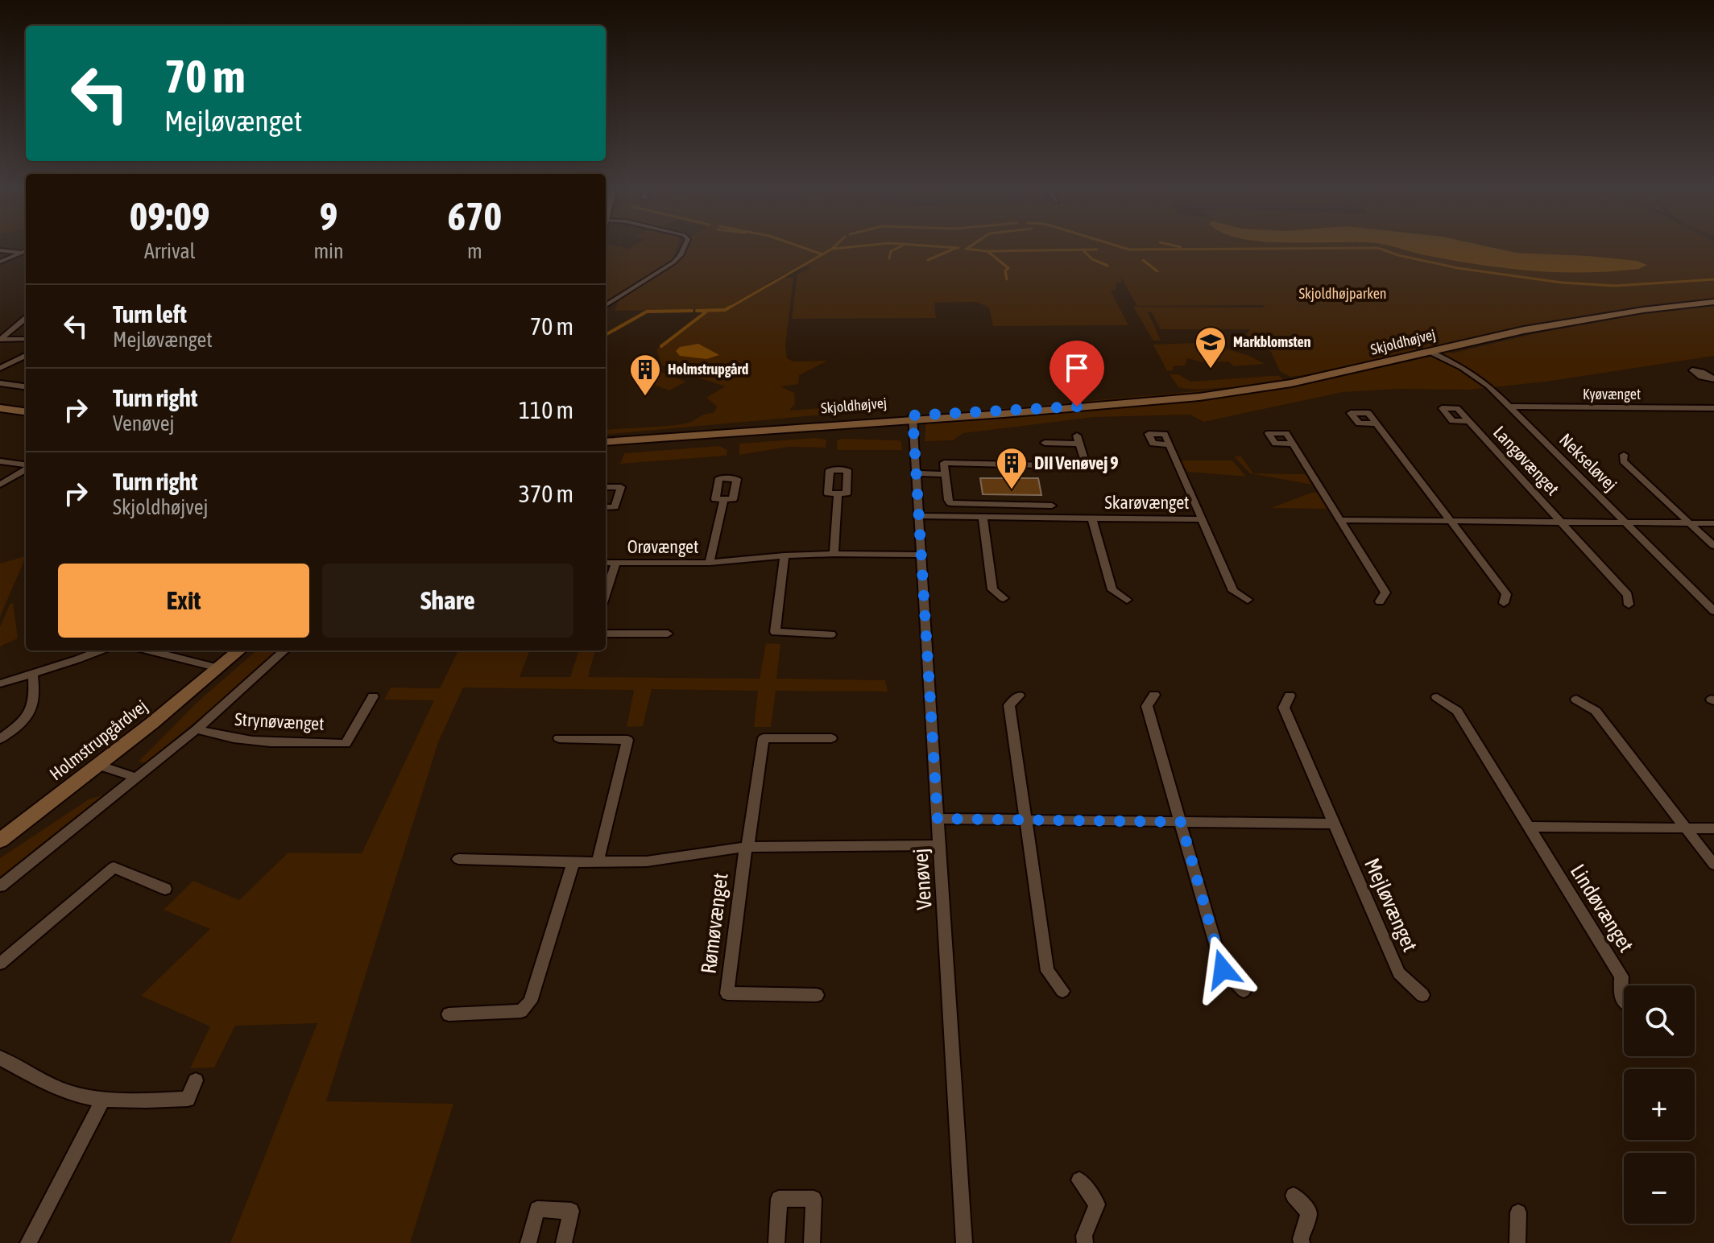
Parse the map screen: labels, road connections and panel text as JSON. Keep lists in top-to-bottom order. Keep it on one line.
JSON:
{"streets":{"street":["Skjoldhøjvej","Kyøvænget","Langøvænget","Nekseløvej","Skarøvænget","Orøvænget","Strynøvænget","Holmstrupgårdvej","Venøvej","Mejløvænget","Lindøvænget","Rømøvænget"]},"crossings":[["Skjoldhøjvej","Nekseløvej"],["Skjoldhøjvej","Venøvej"],["Kyøvænget","Nekseløvej"],["Langøvænget","Nekseløvej"],["Skarøvænget","Venøvej"],["Orøvænget","Venøvej"],["Venøvej","Rømøvænget"]],"parks":["Skjoldhøjparken"],"places":{"school or university":["Markblomsten"],"building":["Holmstrupgård","DII Venøvej 9"]},"page":{"turn":["70 m","Mejløvænget"],"eta":["09:09","Arrival","9","min","670","m"],"list":[{"name":"Turn left","note":"Mejløvænget","value":"70 m"},{"name":"Turn right","note":"Venøvej","value":"110 m"},{"name":"Turn right","note":"Skjoldhøjvej","value":"370 m"}],"buttons":["Exit","Share"],"map_buttons":["+","−"]}}
